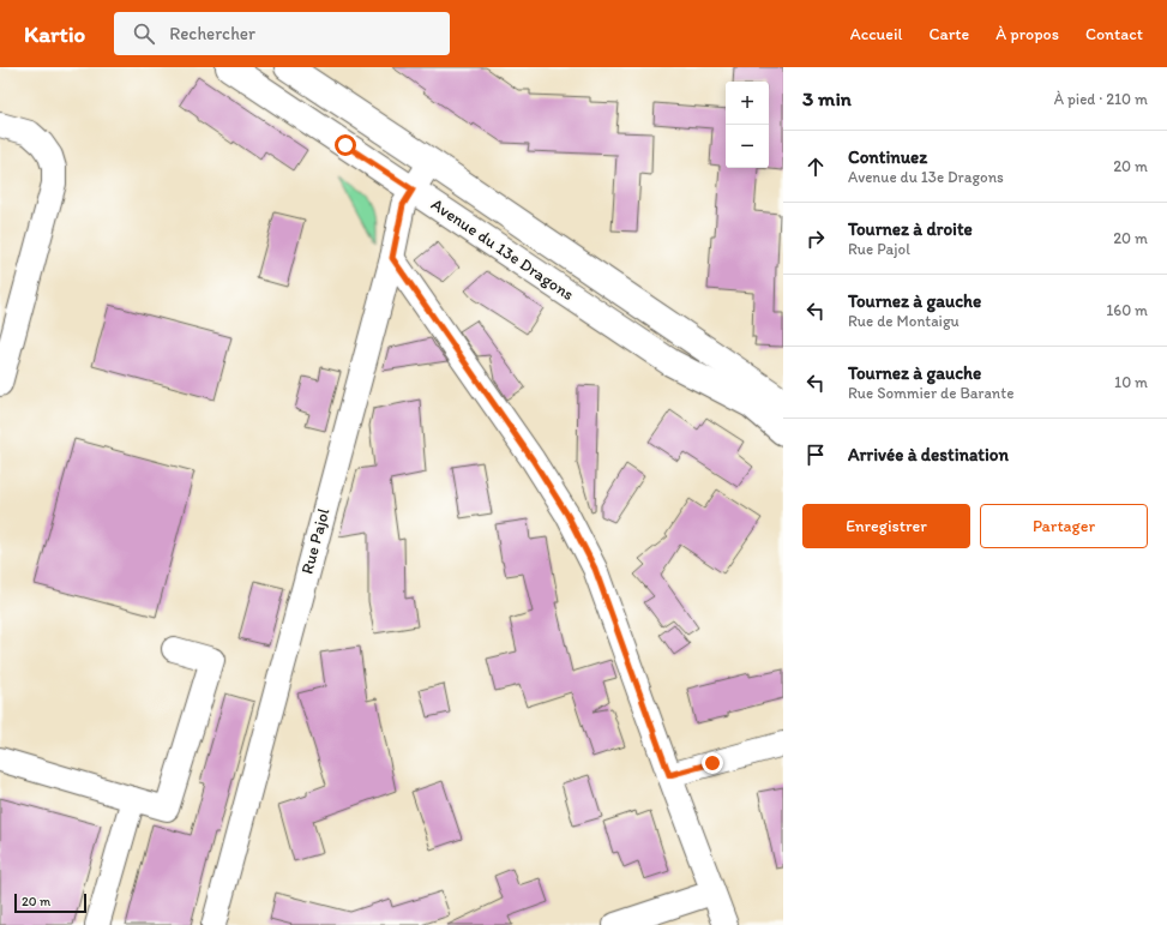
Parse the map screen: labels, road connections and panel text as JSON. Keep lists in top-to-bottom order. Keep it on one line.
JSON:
{"streets":{"main road":["Avenue du 13e Dragons"],"street":["Rue Pajol"]},"crossings":[["Avenue du 13e Dragons","Rue Pajol"]],"scale_bar":"20 m","page":{"header":"Kartio","search":"Rechercher","nav":["Accueil","Carte","À propos","Contact"],"heading":["3 min","À pied · 210 m"],"map_buttons":["+","−"],"list":[["Continuez","Avenue du 13e Dragons","20 m"],["Tournez à droite","Rue Pajol","20 m"],["Tournez à gauche","Rue de Montaigu","160 m"],["Tournez à gauche","Rue Sommier de Barante","10 m"],"Arrivée à destination"],"buttons":["Enregistrer","Partager"],"scale":"20 m"}}
